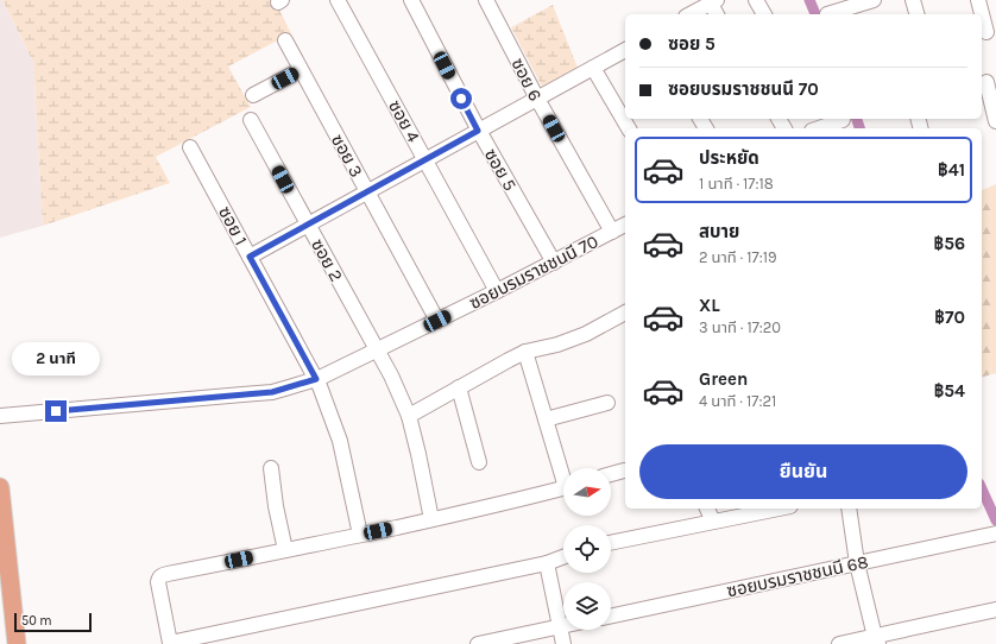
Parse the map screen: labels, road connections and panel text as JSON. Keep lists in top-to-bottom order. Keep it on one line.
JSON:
{"streets":{"street":["ซอย 6","ซอย 4","ซอย 3","ซอย 5","ซอย 1","ซอย 2","ซอยบรมราชชนนี 70","ซอยบรมราชชนนี 68"]},"crossings":[["ซอย 6","ซอยบรมราชชนนี 70"],["ซอย 4","ซอยบรมราชชนนี 70"],["ซอย 3","ซอยบรมราชชนนี 70"],["ซอย 5","ซอยบรมราชชนนี 70"],["ซอย 1","ซอยบรมราชชนนี 70"],["ซอย 2","ซอยบรมราชชนนี 70"]],"scale_bar":"50 m","north":"right","page":{"banner":["ซอย 5","ซอยบรมราชชนนี 70"],"list":[{"name":"ประหยัด","note":"1 นาที · 17:18","value":"฿41"},{"name":"สบาย","note":"2 นาที · 17:19","value":"฿56"},{"name":"XL","note":"3 นาที · 17:20","value":"฿70"},{"name":"Green","note":"4 นาที · 17:21","value":"฿54"}],"bubble":"2 นาที","buttons":"ยืนยัน","scale":"50 m"}}
